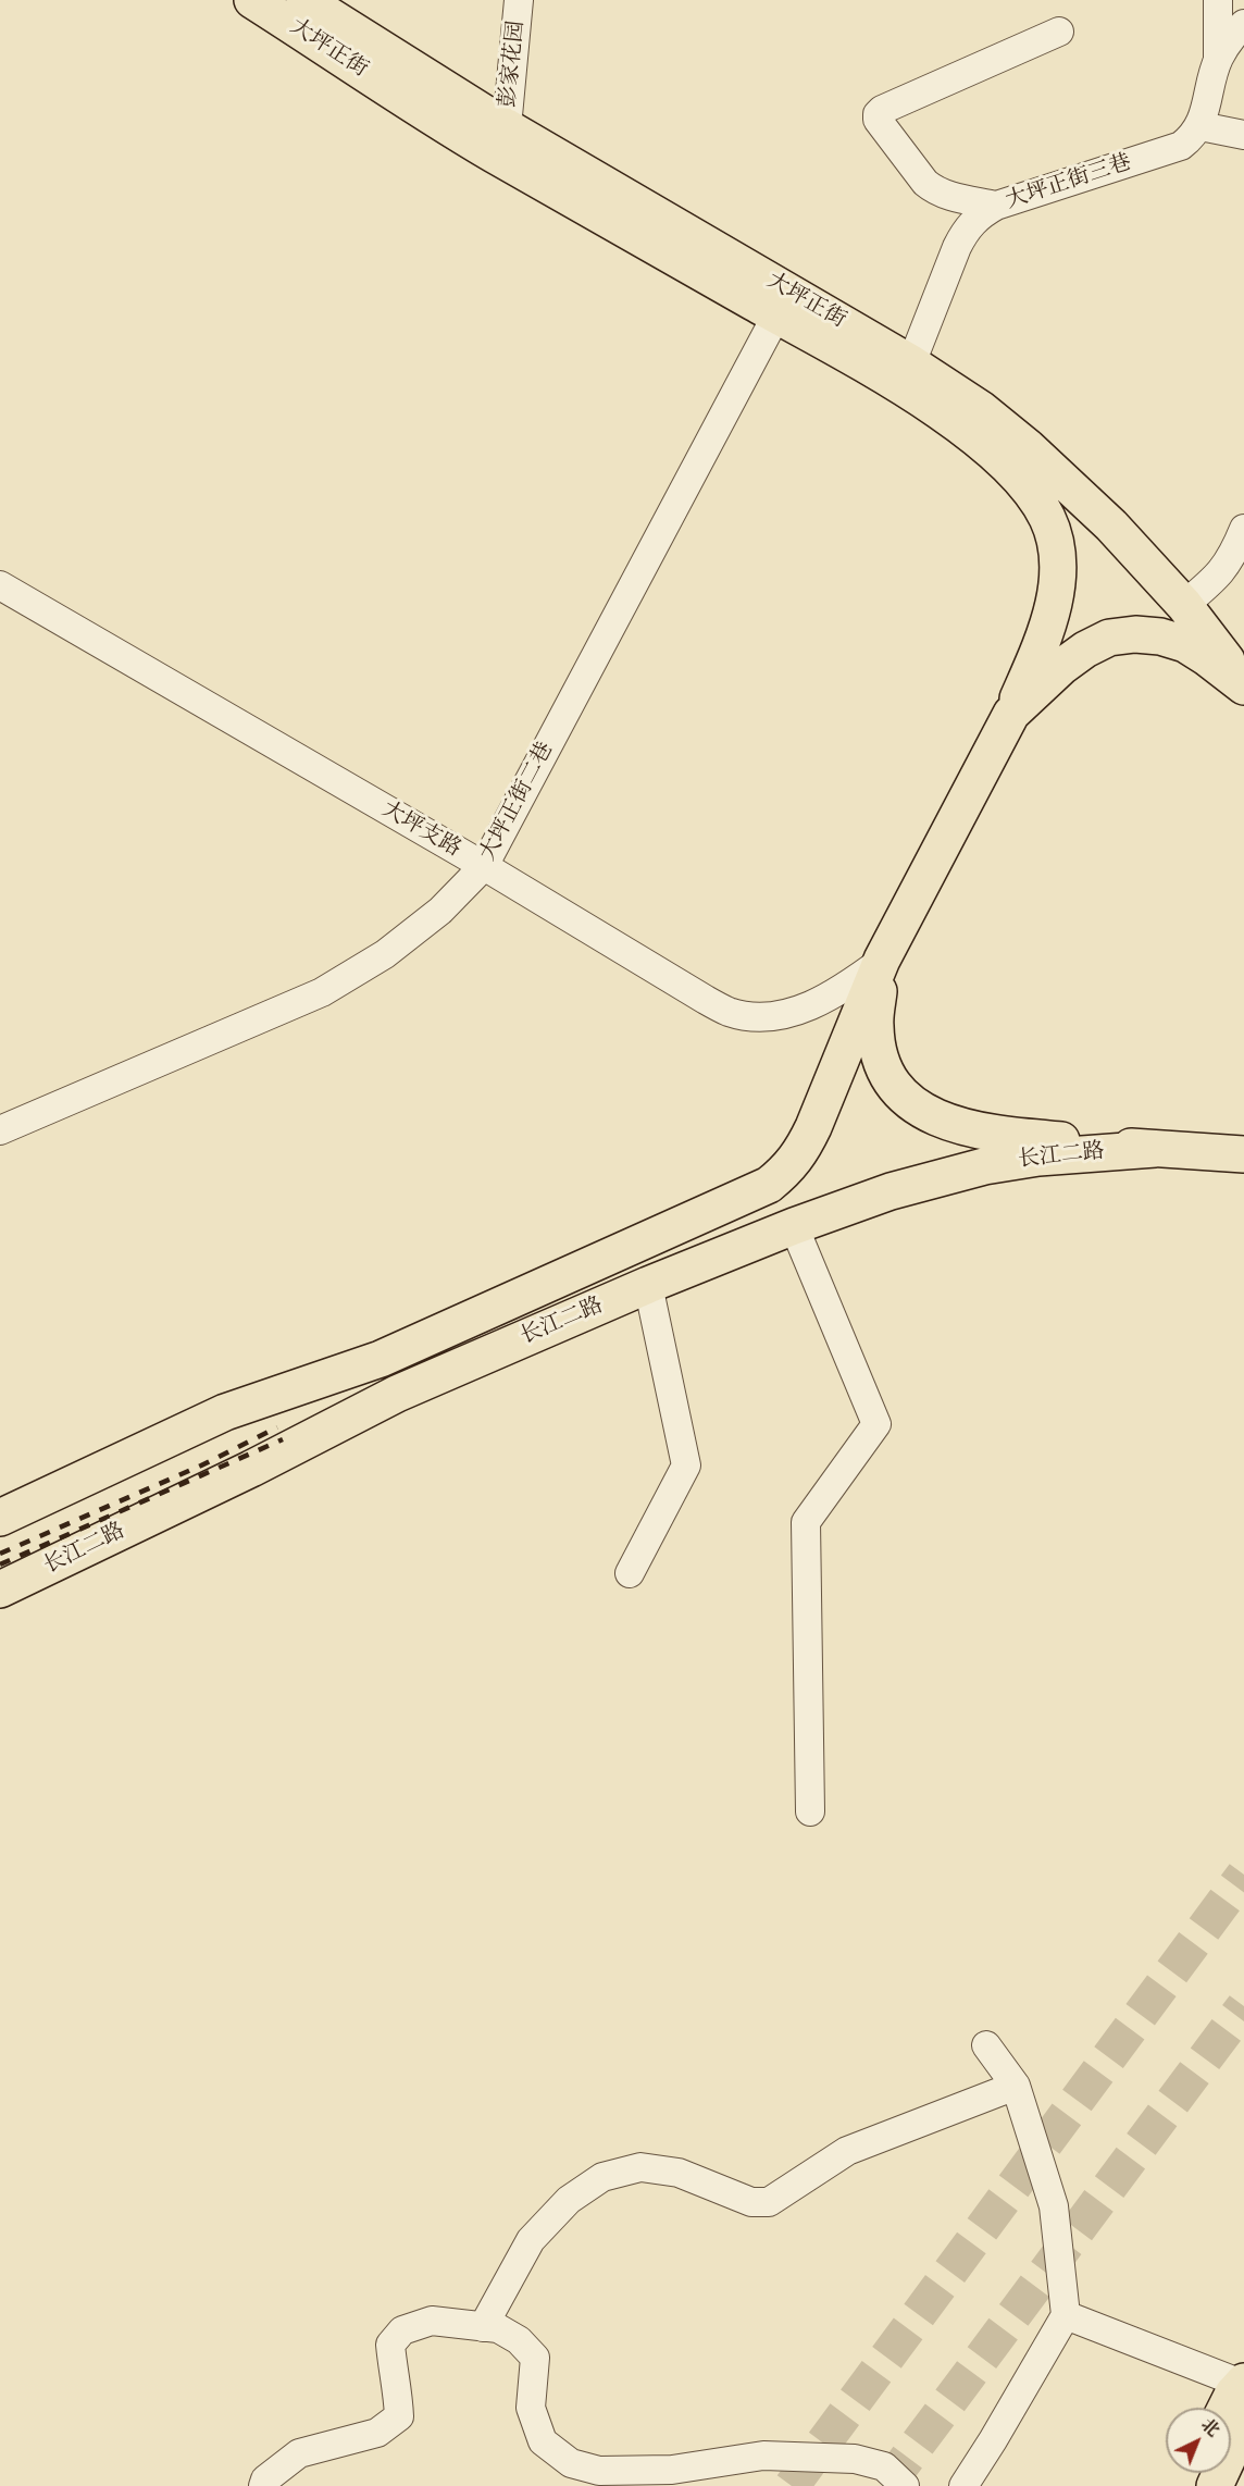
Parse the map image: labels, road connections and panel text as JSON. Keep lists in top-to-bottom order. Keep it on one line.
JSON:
{"streets":{"main road":["大坪正街","长江二路"],"street":["彭家花园","大坪正街三巷","大坪正街二巷","大坪支路"]},"crossings":[["大坪正街","彭家花园"],["大坪正街","大坪正街三巷"],["大坪正街","大坪正街二巷"],["大坪正街","长江二路"],["大坪正街二巷","大坪支路"],["大坪支路","长江二路"]],"north":"top right"}
